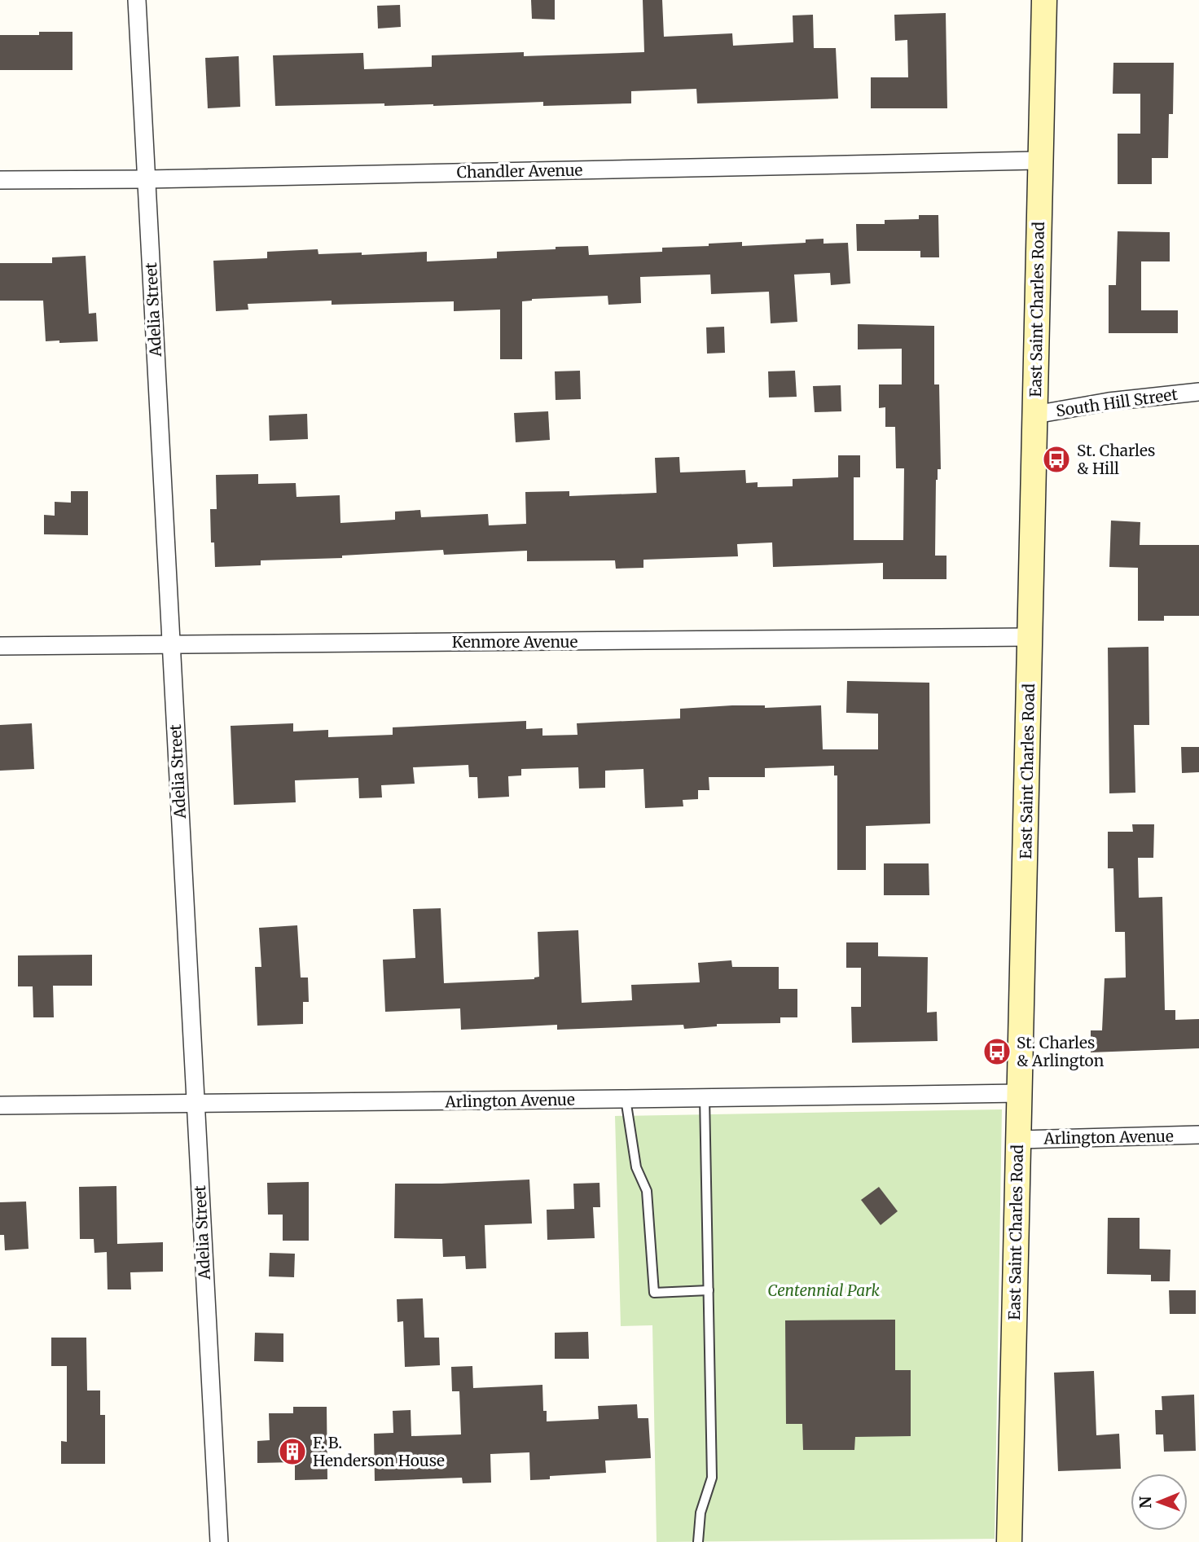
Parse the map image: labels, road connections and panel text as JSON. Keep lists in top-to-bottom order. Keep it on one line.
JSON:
{"streets":{"main road":["East Saint Charles Road"],"street":["Chandler Avenue","Adelia Street","South Hill Street","Kenmore Avenue","Arlington Avenue"]},"crossings":[["Chandler Avenue","Adelia Street"],["Chandler Avenue","East Saint Charles Road"],["Adelia Street","Kenmore Avenue"],["Adelia Street","Arlington Avenue"],["East Saint Charles Road","South Hill Street"],["East Saint Charles Road","Kenmore Avenue"],["East Saint Charles Road","Arlington Avenue"]],"parks":["Centennial Park"],"places":{"bus stop":["St. Charles & Hill","St. Charles & Arlington"],"building":["F. B. Henderson House"]},"north":"left"}
